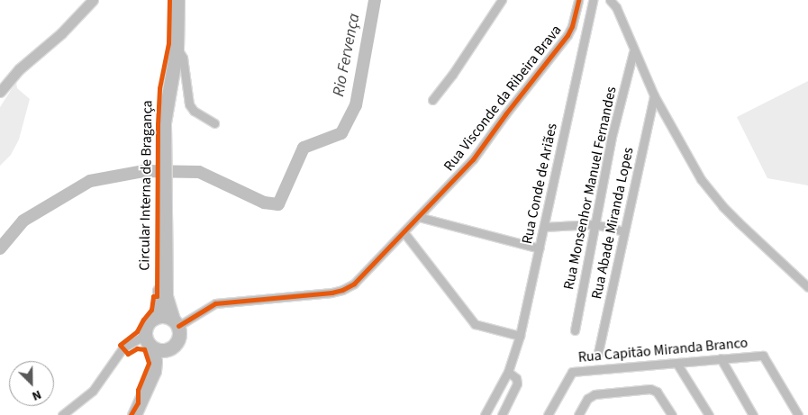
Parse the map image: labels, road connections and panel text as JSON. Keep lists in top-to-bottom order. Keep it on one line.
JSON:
{"streets":{"main road":["Circular Interna de Bragança"],"street":["Rua Visconde da Ribeira Brava","Rua Conde de Ariães","Rua Monsenhor Manuel Fernandes","Rua Abade Miranda Lopes","Rua Capitão Miranda Branco"]},"crossings":[["Rua Visconde da Ribeira Brava","Rua Conde de Ariães"],["Rua Visconde da Ribeira Brava","Circular Interna de Bragança"]],"water":["Rio Fervença"],"north":"bottom right"}
